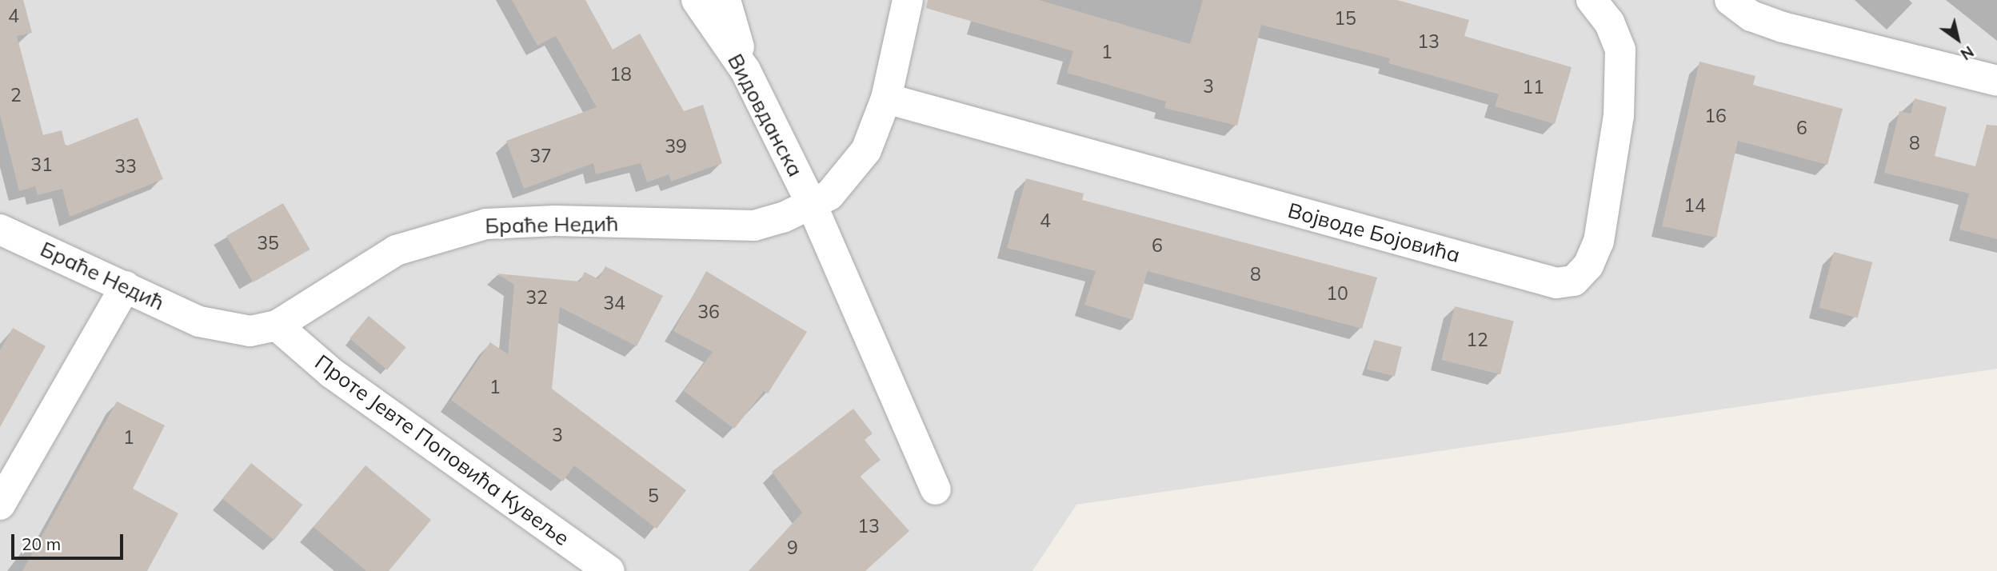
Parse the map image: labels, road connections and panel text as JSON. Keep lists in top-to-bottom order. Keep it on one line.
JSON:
{"streets":{"street":["Видовданска","Браће Недић","Војводе Бојовића","Проте Јевте Поповића Кувеље"]},"crossings":[["Видовданска","Браће Недић"],["Браће Недић","Војводе Бојовића"],["Браће Недић","Проте Јевте Поповића Кувеље"]],"house_numbers":["4","15","13","1","18","3","11","2","16","6","8","39","37","31","33","14","4","35","6","8","10","32","34","36","12","1","3","1","5","13","9"],"scale_bar":"20 m","north":"bottom right"}
